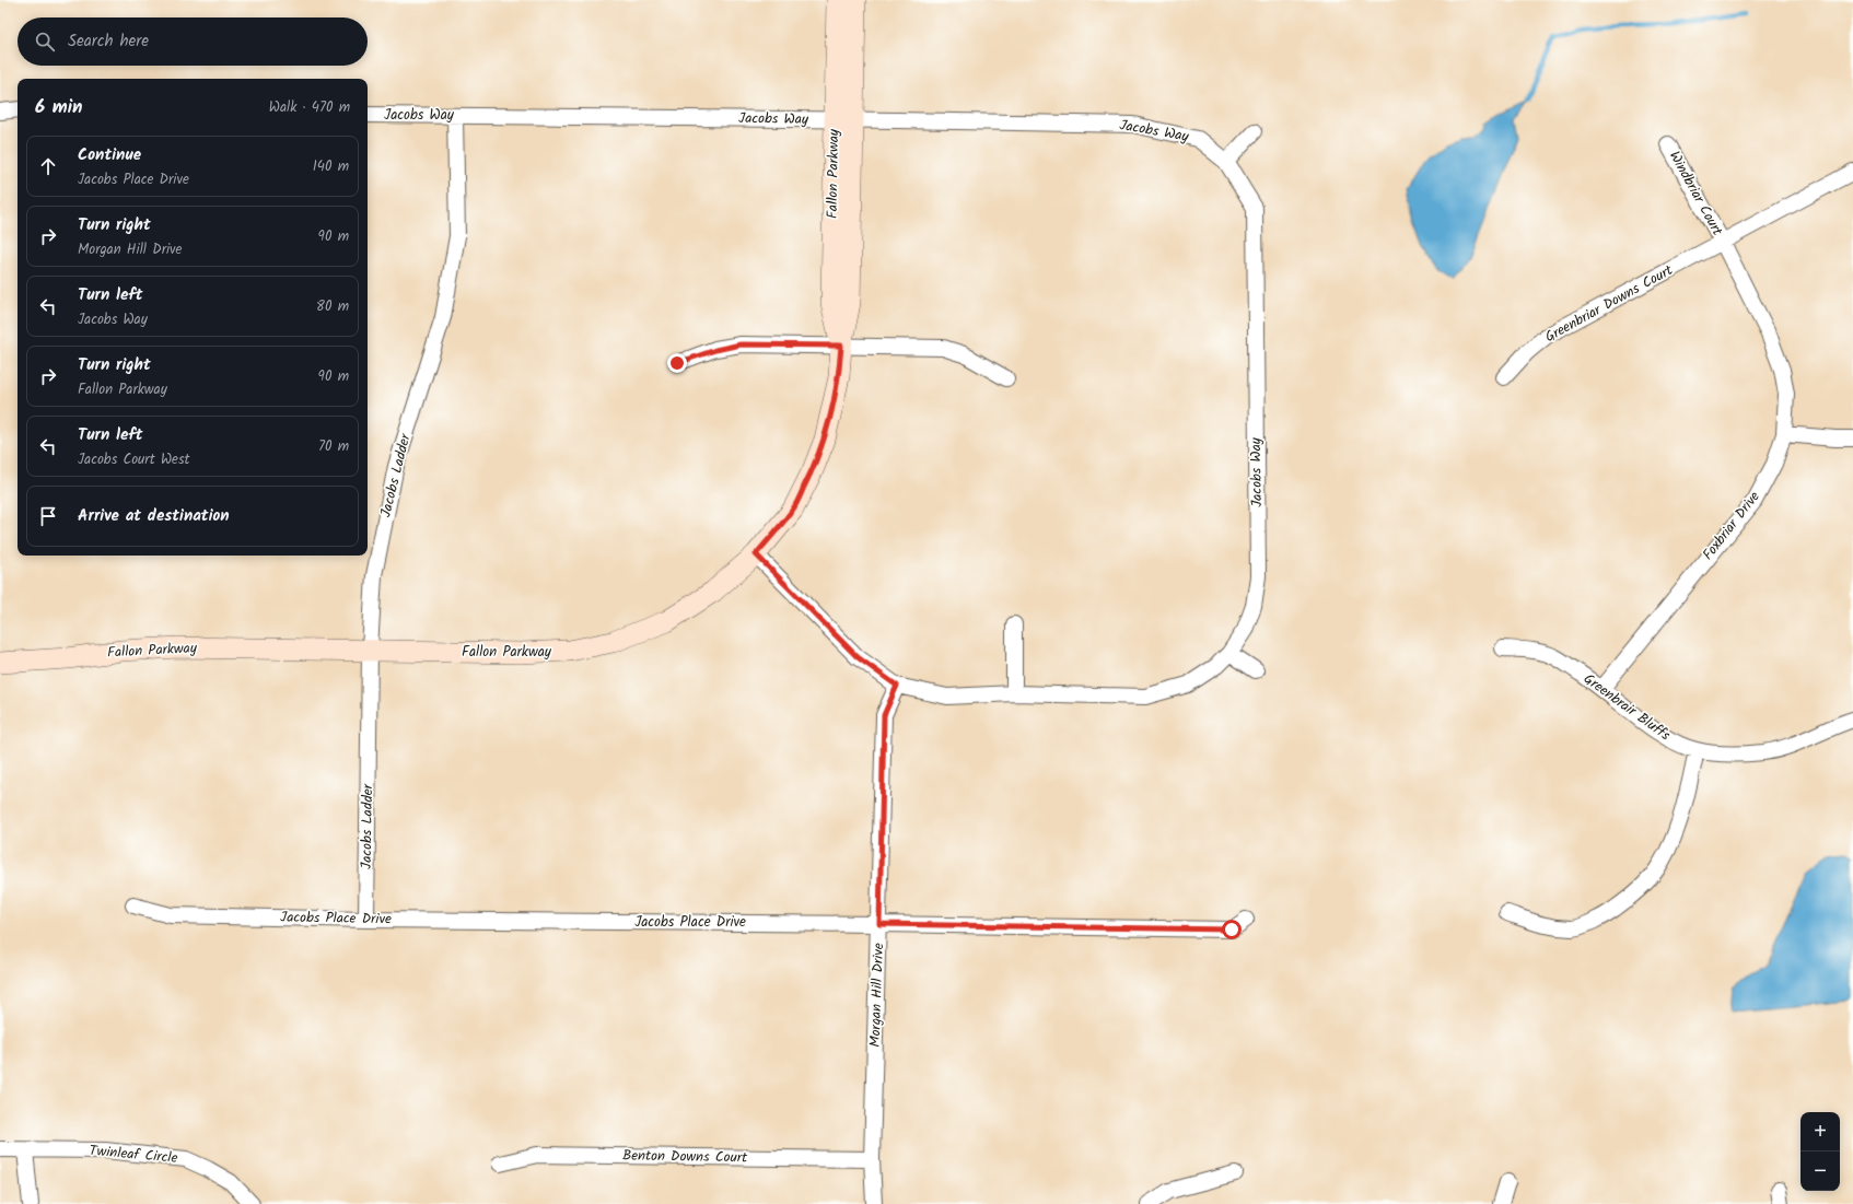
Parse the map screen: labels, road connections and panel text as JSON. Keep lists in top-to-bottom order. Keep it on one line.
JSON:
{"streets":{"street":["Jacobs Way","Fallon Parkway","Windbriar Court","Greenbriar Downs Court","Jacobs Ladder","Foxbriar Drive","Greenbrair Bluffs","Jacobs Place Drive","Morgan Hill Drive","Twinleaf Circle","Benton Downs Court"]},"crossings":[["Jacobs Way","Fallon Parkway"],["Jacobs Way","Jacobs Ladder"],["Jacobs Way","Morgan Hill Drive"],["Fallon Parkway","Jacobs Ladder"],["Windbriar Court","Greenbriar Downs Court"],["Windbriar Court","Foxbriar Drive"],["Greenbriar Downs Court","Foxbriar Drive"],["Jacobs Ladder","Jacobs Place Drive"],["Foxbriar Drive","Greenbrair Bluffs"],["Jacobs Place Drive","Morgan Hill Drive"],["Morgan Hill Drive","Benton Downs Court"]],"page":{"search":"Search here","heading":["6 min","Walk · 470 m"],"list":[["Continue","Jacobs Place Drive","140 m"],["Turn right","Morgan Hill Drive","90 m"],["Turn left","Jacobs Way","80 m"],["Turn right","Fallon Parkway","90 m"],["Turn left","Jacobs Court West","70 m"],"Arrive at destination"],"map_buttons":["+","−"]}}
